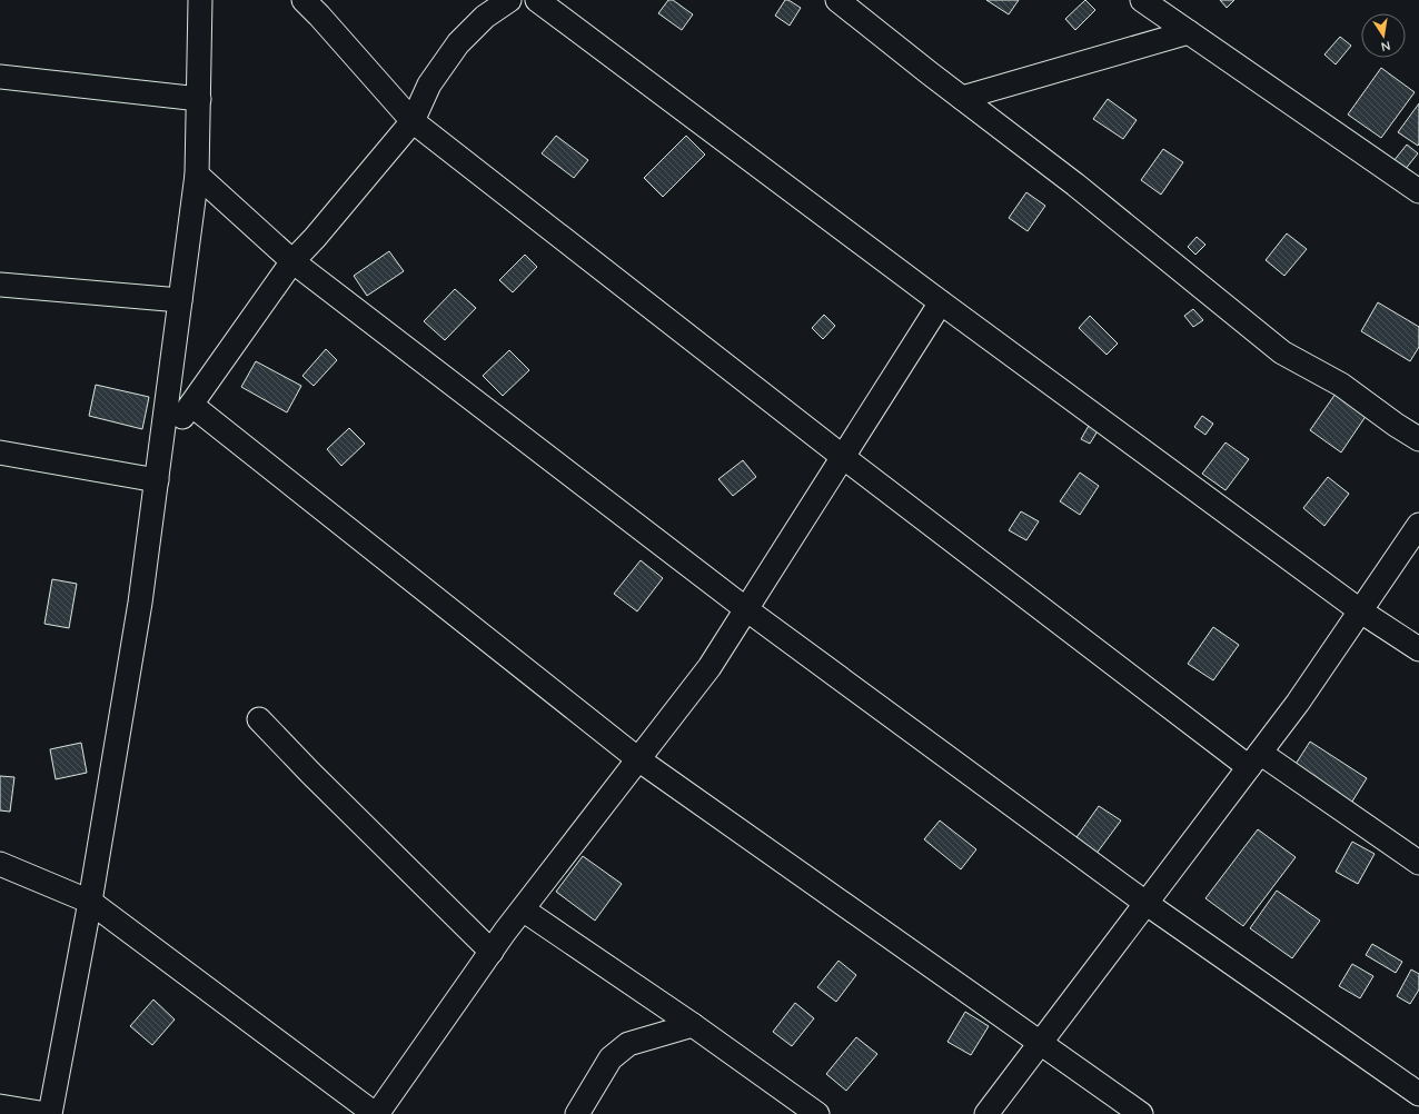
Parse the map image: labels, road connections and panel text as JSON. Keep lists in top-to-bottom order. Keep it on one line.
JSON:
{"north":"bottom"}
